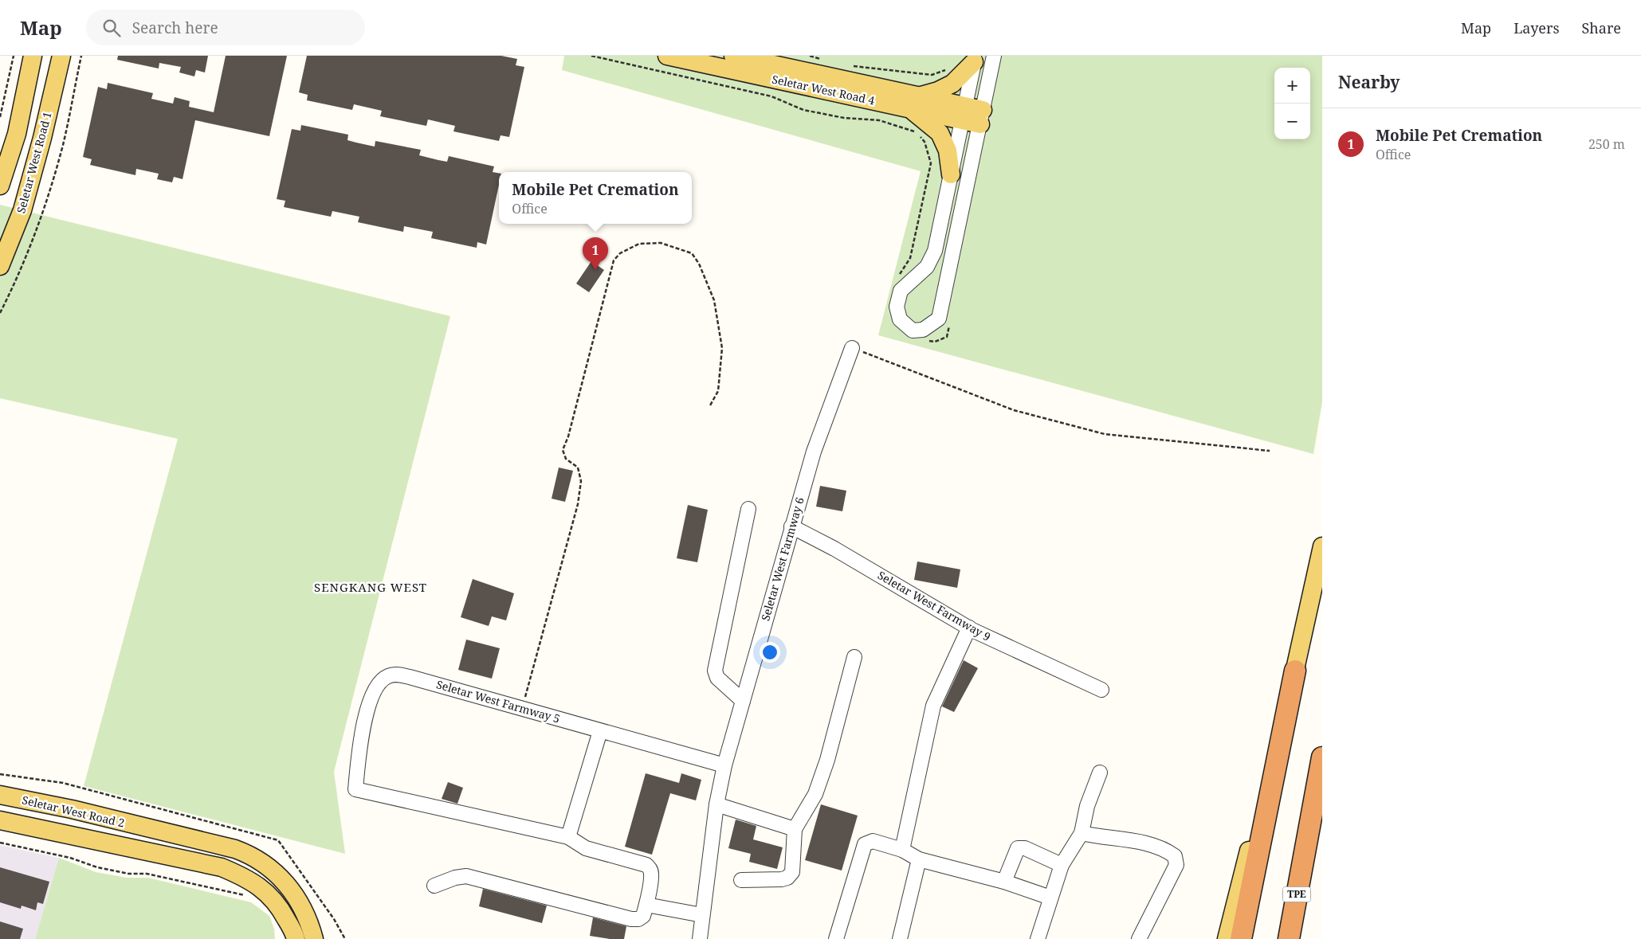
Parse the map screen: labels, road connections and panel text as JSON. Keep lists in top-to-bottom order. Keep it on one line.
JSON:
{"streets":{"highway":["TPE"],"main road":["Seletar West Road 4","Seletar West Road 1","Seletar West Road 2"],"street":["Seletar West Farmway 6","Seletar West Farmway 9","Seletar West Farmway 5"]},"crossings":[["Seletar West Farmway 6","Seletar West Farmway 9"],["Seletar West Farmway 6","Seletar West Farmway 5"]],"districts":["SENGKANG WEST"],"page":{"header":"Map","search":"Search here","nav":["Map","Layers","Share"],"heading":"Nearby","map_buttons":["+","−"],"list":[{"mark":"1","name":"Mobile Pet Cremation","note":"Office","value":"250 m"}],"popup":["Mobile Pet Cremation","Office"],"pins":"1"}}
